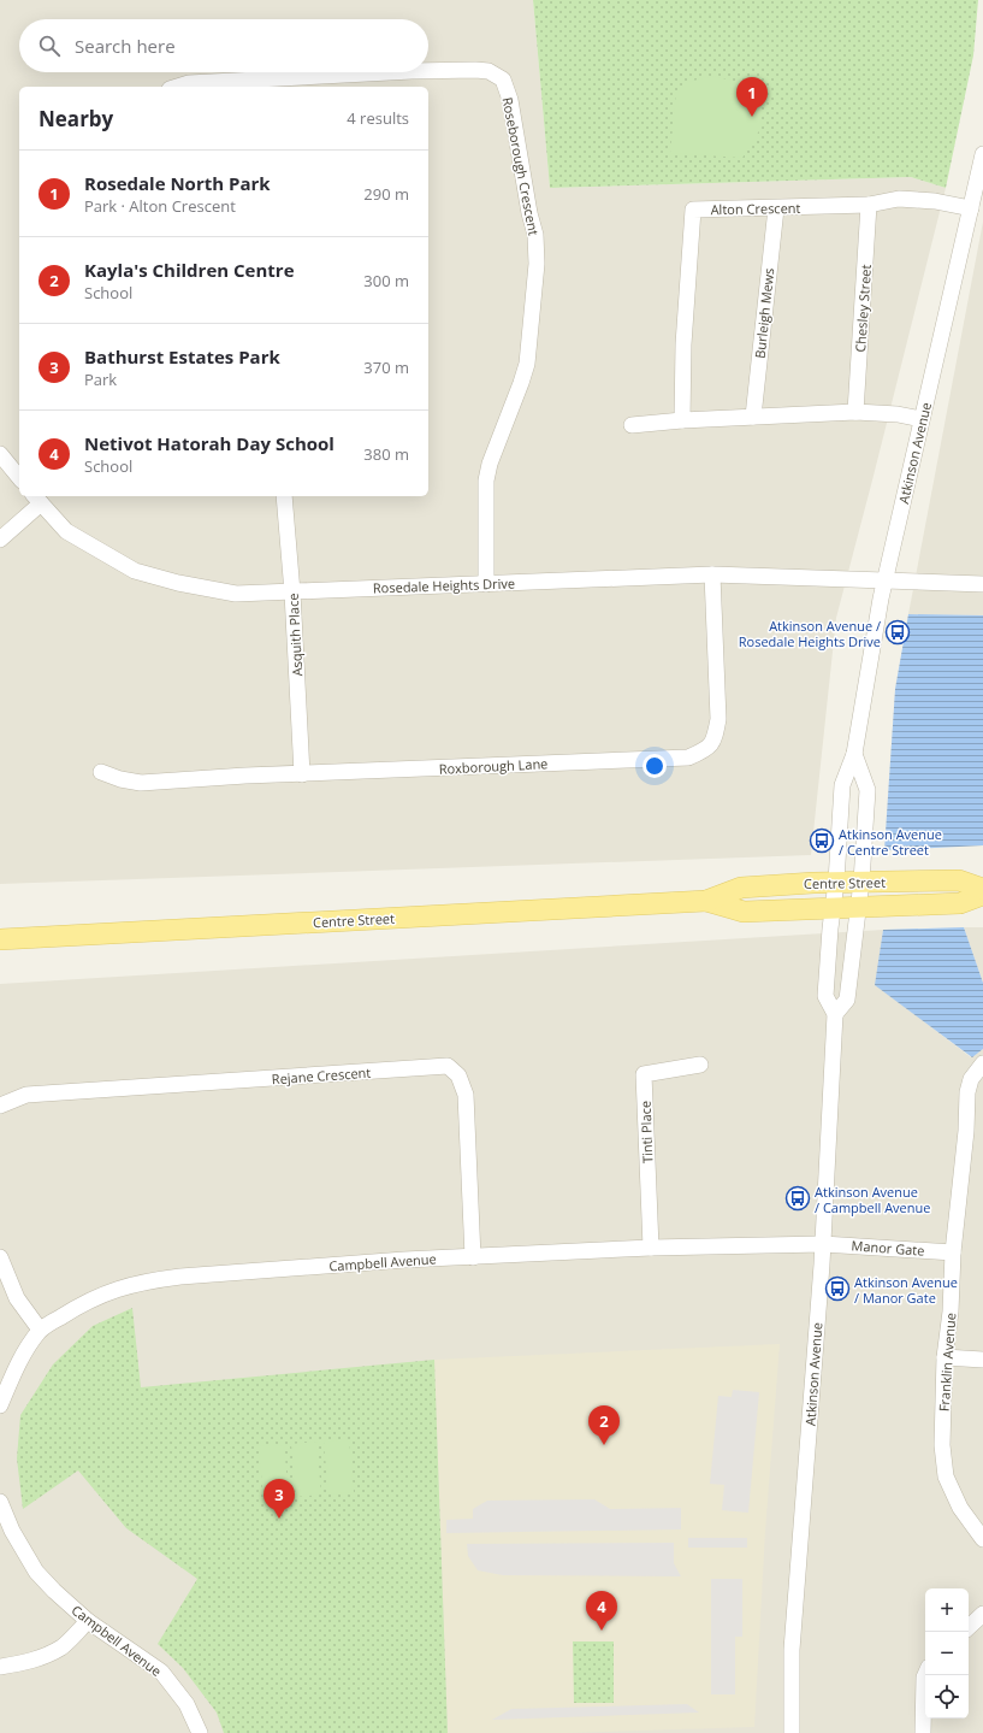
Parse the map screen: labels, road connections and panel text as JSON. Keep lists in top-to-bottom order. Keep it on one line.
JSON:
{"streets":{"main road":["Centre Street"],"street":["Roseborough Crescent","Alton Crescent","Chesley Street","Burleigh Mews","Atkinson Avenue","Rosedale Heights Drive","Asquith Place","Roxborough Lane","Rejane Crescent","Tinti Place","Manor Gate","Campbell Avenue","Franklin Avenue"]},"crossings":[["Roseborough Crescent","Rosedale Heights Drive"],["Alton Crescent","Chesley Street"],["Alton Crescent","Burleigh Mews"],["Alton Crescent","Atkinson Avenue"],["Atkinson Avenue","Rosedale Heights Drive"],["Atkinson Avenue","Centre Street"],["Atkinson Avenue","Manor Gate"],["Atkinson Avenue","Campbell Avenue"],["Rosedale Heights Drive","Asquith Place"],["Rosedale Heights Drive","Roxborough Lane"],["Asquith Place","Roxborough Lane"],["Rejane Crescent","Campbell Avenue"],["Tinti Place","Campbell Avenue"],["Manor Gate","Campbell Avenue"],["Manor Gate","Franklin Avenue"]],"places":{"bus stop":["Atkinson Avenue / Rosedale Heights Drive","Atkinson Avenue / Centre Street","Atkinson Avenue / Campbell Avenue","Atkinson Avenue / Manor Gate"]},"page":{"search":"Search here","pins":["1","2","3","4"],"heading":["Nearby","4 results"],"list":[{"mark":"1","name":"Rosedale North Park","note":"Park · Alton Crescent","value":"290 m"},{"mark":"2","name":"Kayla's Children Centre","note":"School","value":"300 m"},{"mark":"3","name":"Bathurst Estates Park","note":"Park","value":"370 m"},{"mark":"4","name":"Netivot Hatorah Day School","note":"School","value":"380 m"}],"map_buttons":["+","−"]}}
